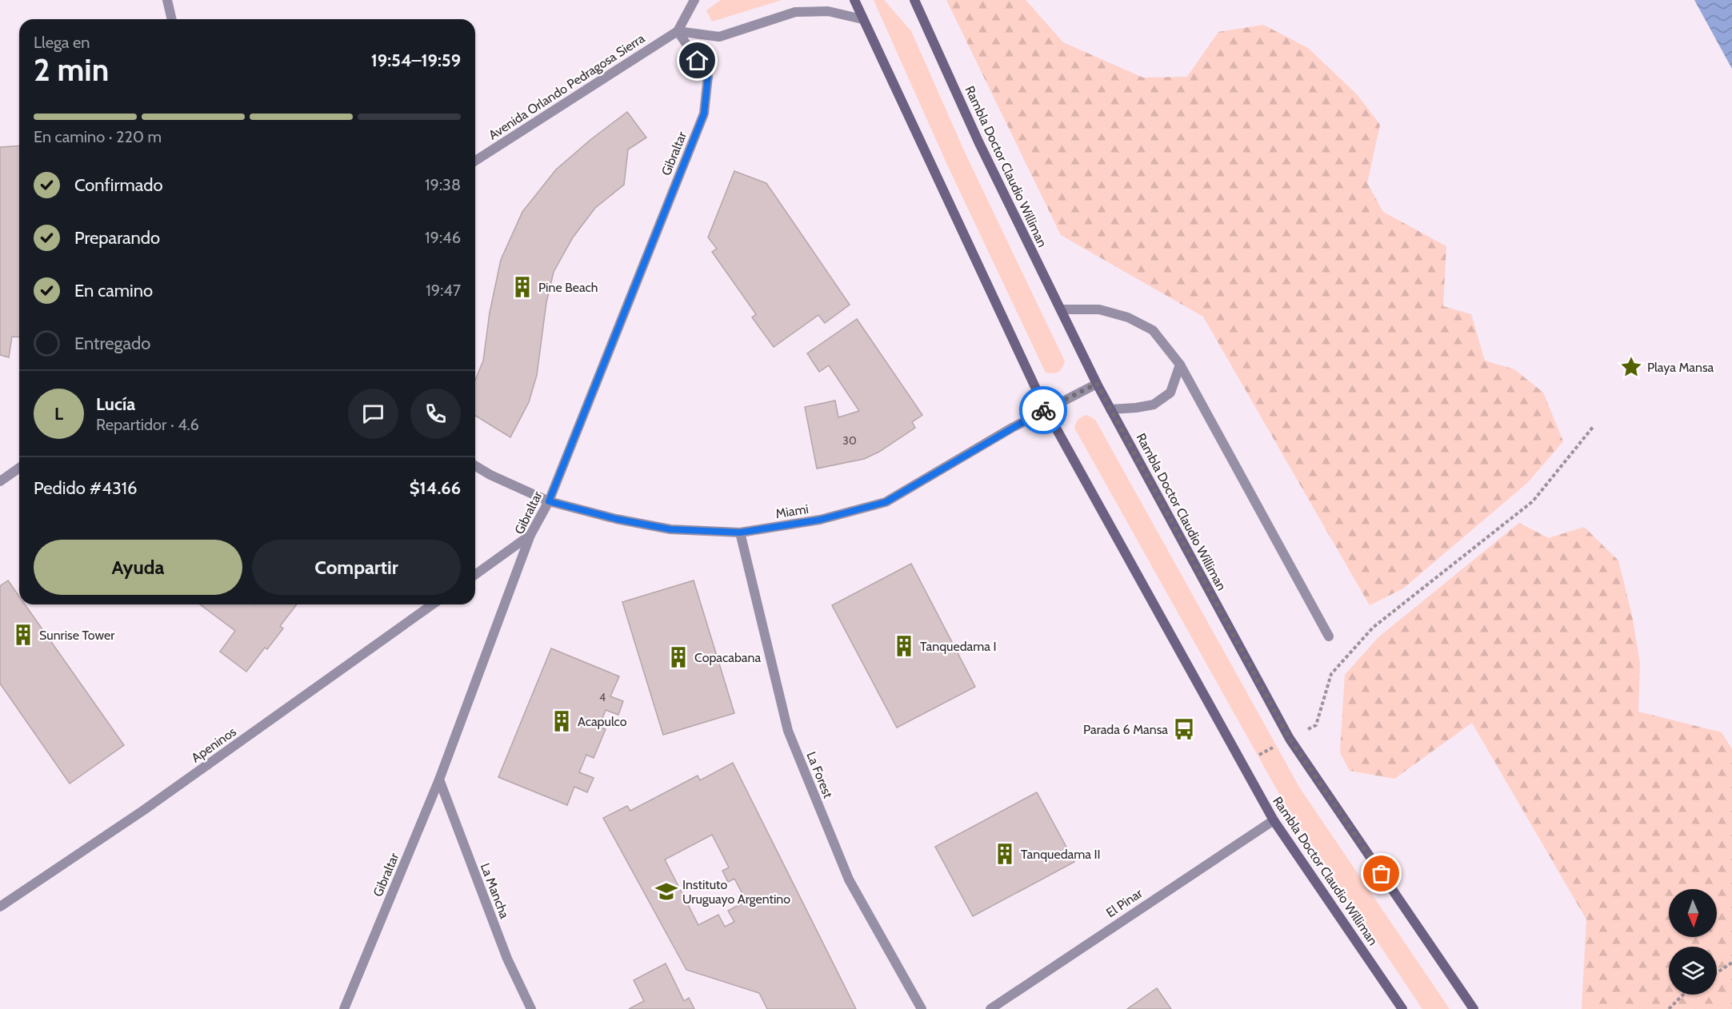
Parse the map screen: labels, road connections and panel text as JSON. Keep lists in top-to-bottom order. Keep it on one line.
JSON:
{"streets":{"main road":["Rambla Doctor Claudio Williman"],"street":["Avenida Orlando Pedragosa Sierra","Gibraltar","Miami","Apeninos","La Forest","La Mancha","El Pinar"]},"crossings":[["Avenida Orlando Pedragosa Sierra","Gibraltar"],["Gibraltar","Miami"],["Gibraltar","La Mancha"],["Rambla Doctor Claudio Williman","Miami"],["Rambla Doctor Claudio Williman","El Pinar"],["Miami","La Forest"]],"places":{"building":["Pine Beach","Sunrise Tower","Tanquedama I","Copacabana","Acapulco","Tanquedama II"],"place":["Playa Mansa"],"bus stop":["Parada 6 Mansa"],"school or university":["Instituto Uruguayo Argentino"]},"house_numbers":["30","4"],"north":"bottom","page":{"heading":["2 min","Llega en","19:54–19:59"],"panel":["Lucía","Repartidor · 4.6","Pedido #4316","$14.66"],"bar":"En camino · 220 m","list":[["Confirmado","19:38"],["Preparando","19:46"],["En camino","19:47"],"Entregado"],"round":"L","buttons":["Ayuda","Compartir"]}}
